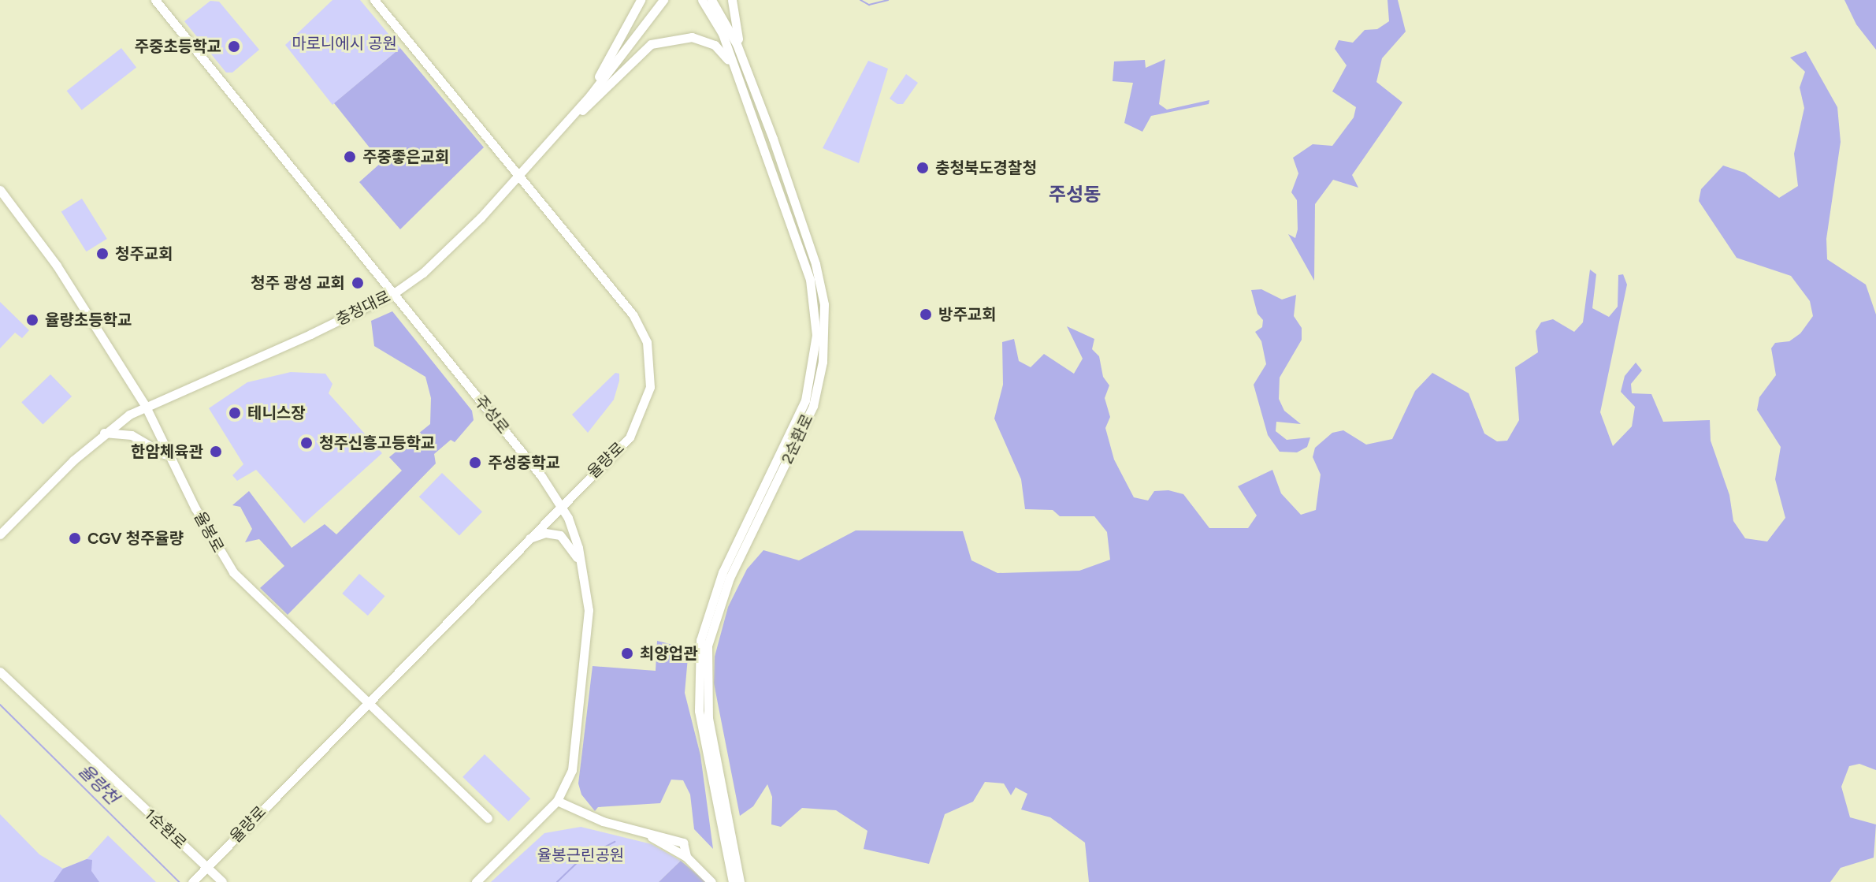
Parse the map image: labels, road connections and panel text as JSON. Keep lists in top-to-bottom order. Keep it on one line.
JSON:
{"streets":{"street":["충청대로","주성로","2순환로","율량로","율봉로","1순환로"]},"crossings":[["충청대로","주성로"],["충청대로","율량로"],["충청대로","율봉로"],["주성로","율량로"],["율량로","율봉로"],["율량로","1순환로"]],"districts":["주성동"],"water":["율량천"],"parks":["마로니에시 공원","율봉근린공원"],"places":["주중초등학교","주중좋은교회","충청북도경찰청","청주교회","청주 광성 교회","방주교회","율량초등학교","테니스장","청주신흥고등학교","한암체육관","주성중학교","CGV 청주율량","최양업관"]}
